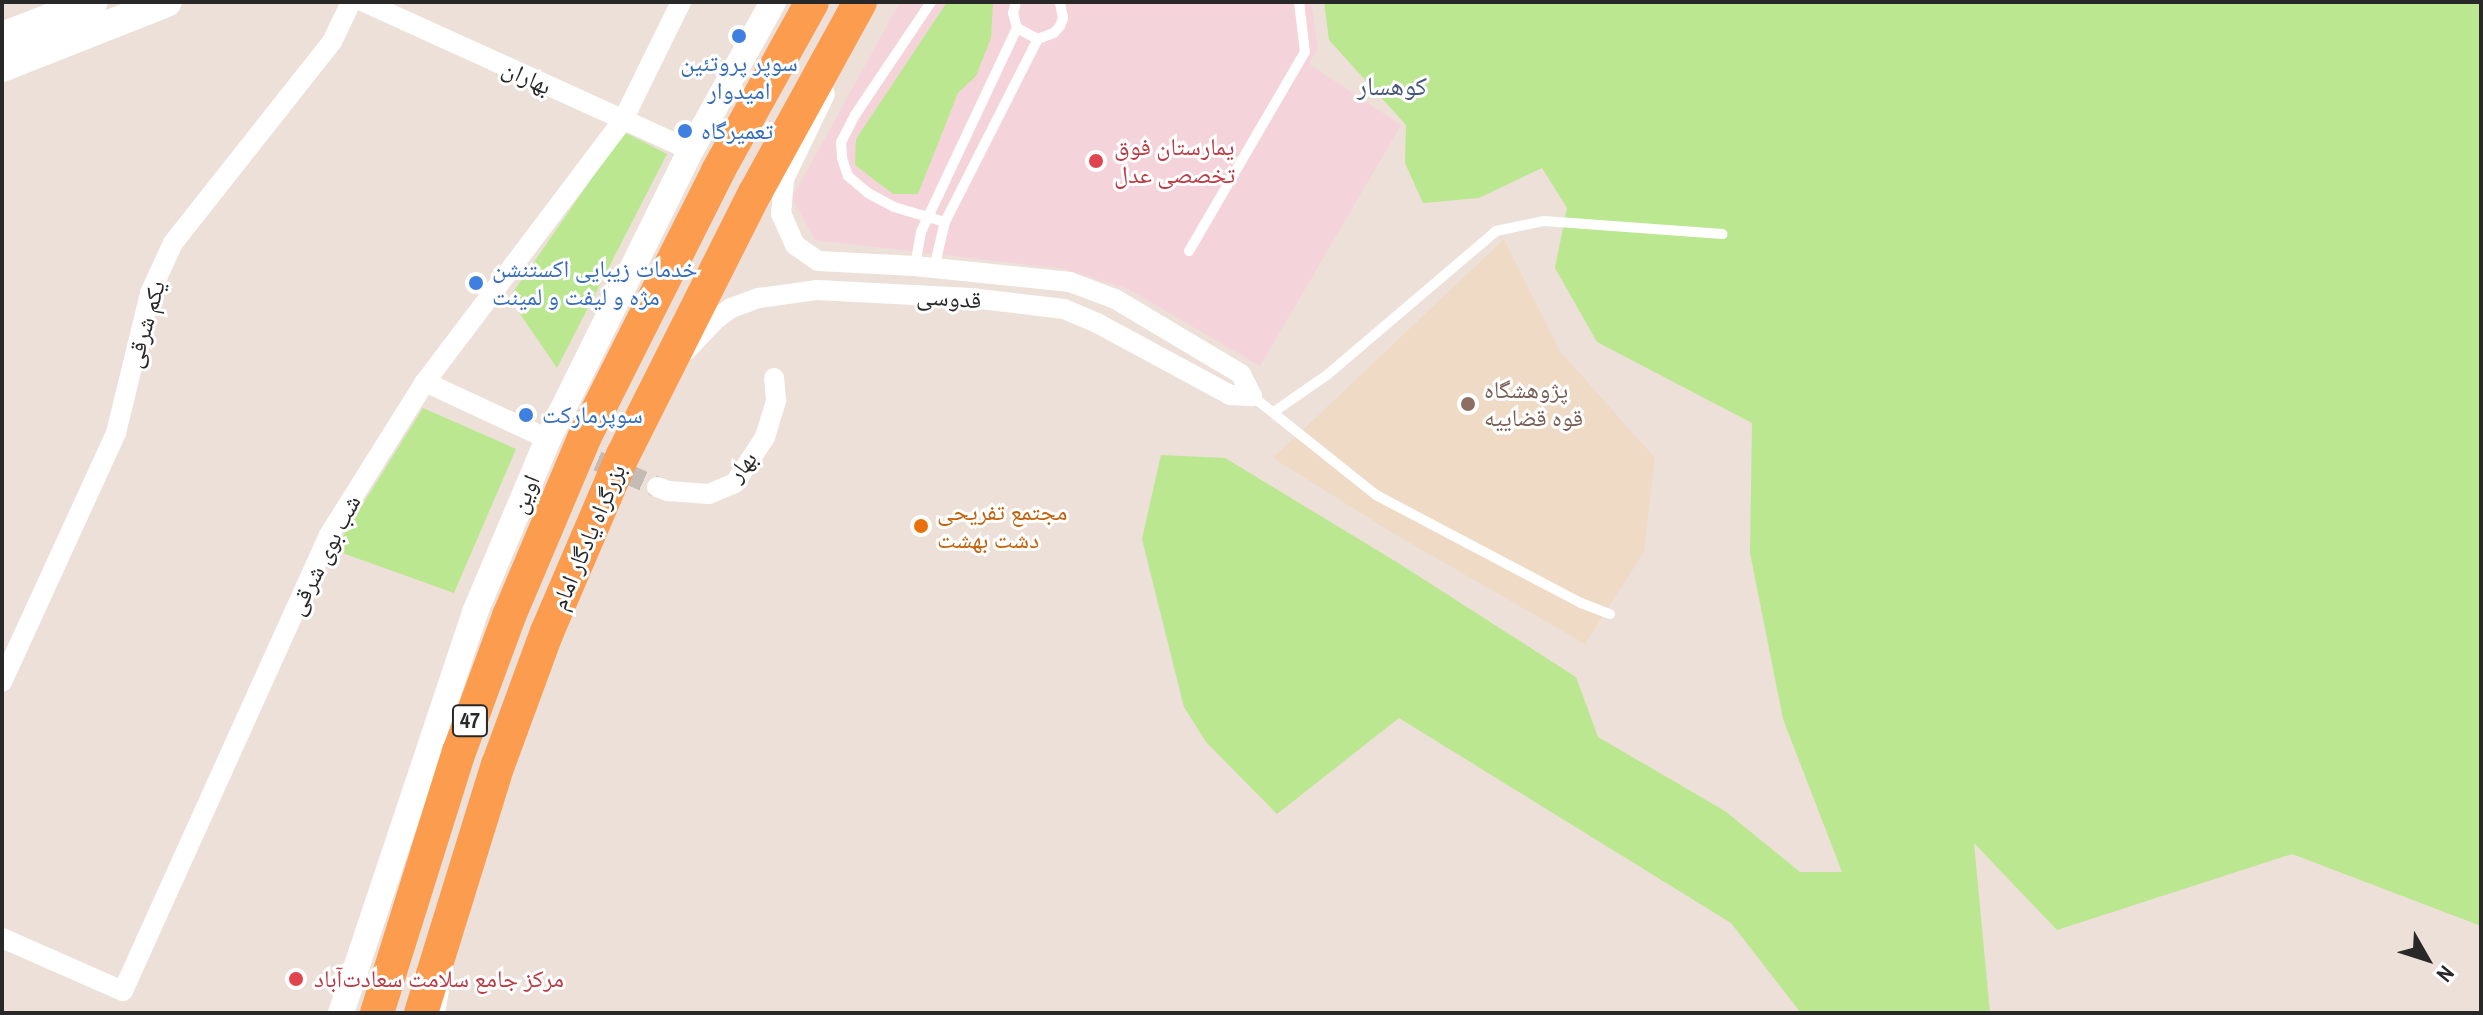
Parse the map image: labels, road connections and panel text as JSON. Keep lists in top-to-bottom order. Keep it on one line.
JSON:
{"streets":{"highway":["بزرگراه یادگار امام","47"],"street":["بهاران","قدوسی","یکم شرقی","بهار","اوین","شب بوی شرقی"]},"crossings":[["بهاران","اوین"],["بهاران","شب بوی شرقی"],["قدوسی","بزرگراه یادگار امام"]],"districts":["کوهسار"],"places":["سوپر پروتئین امیدوار","تعمیرگاه","یمارستان فوق تخصصی عدل","خدمات زیبایی اکستنشن مژه و لیفت و لمینت","پژوهشگاه قوه قضاییه","سوپرمارکت","مجتمع تفریحی دشت بهشت","مرکز جامع سلامت سعادت‌آباد"],"north":"bottom right"}
